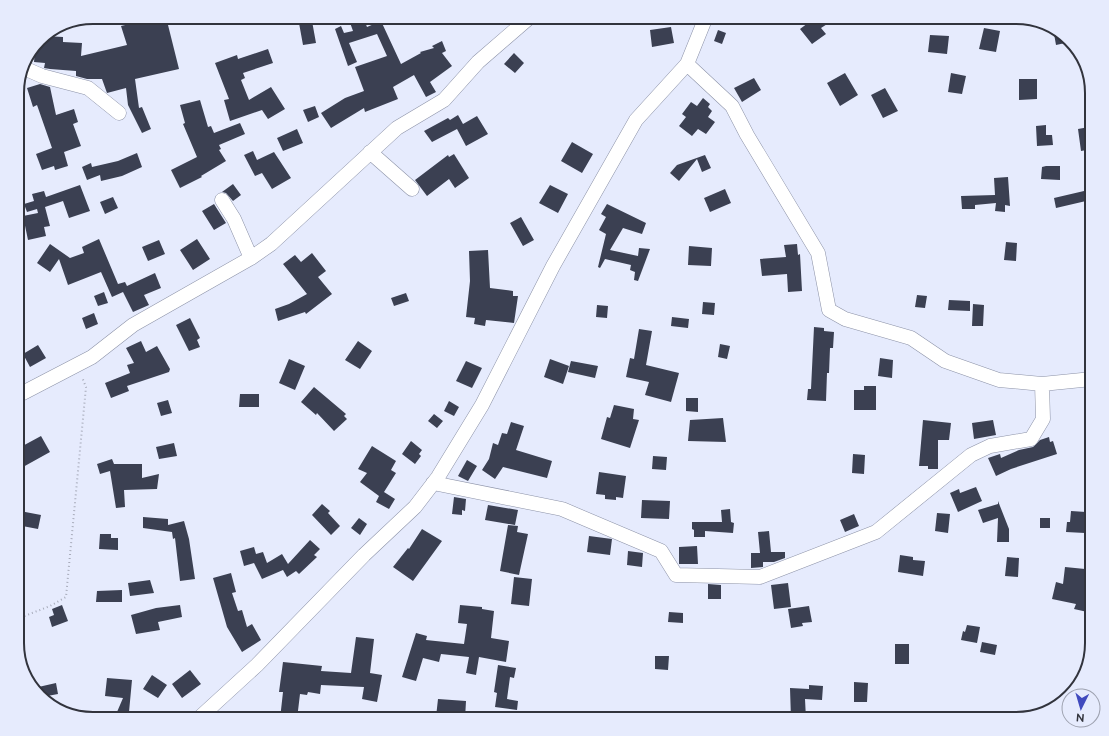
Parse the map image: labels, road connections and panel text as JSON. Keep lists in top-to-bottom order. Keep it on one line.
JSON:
{"north":"bottom"}
